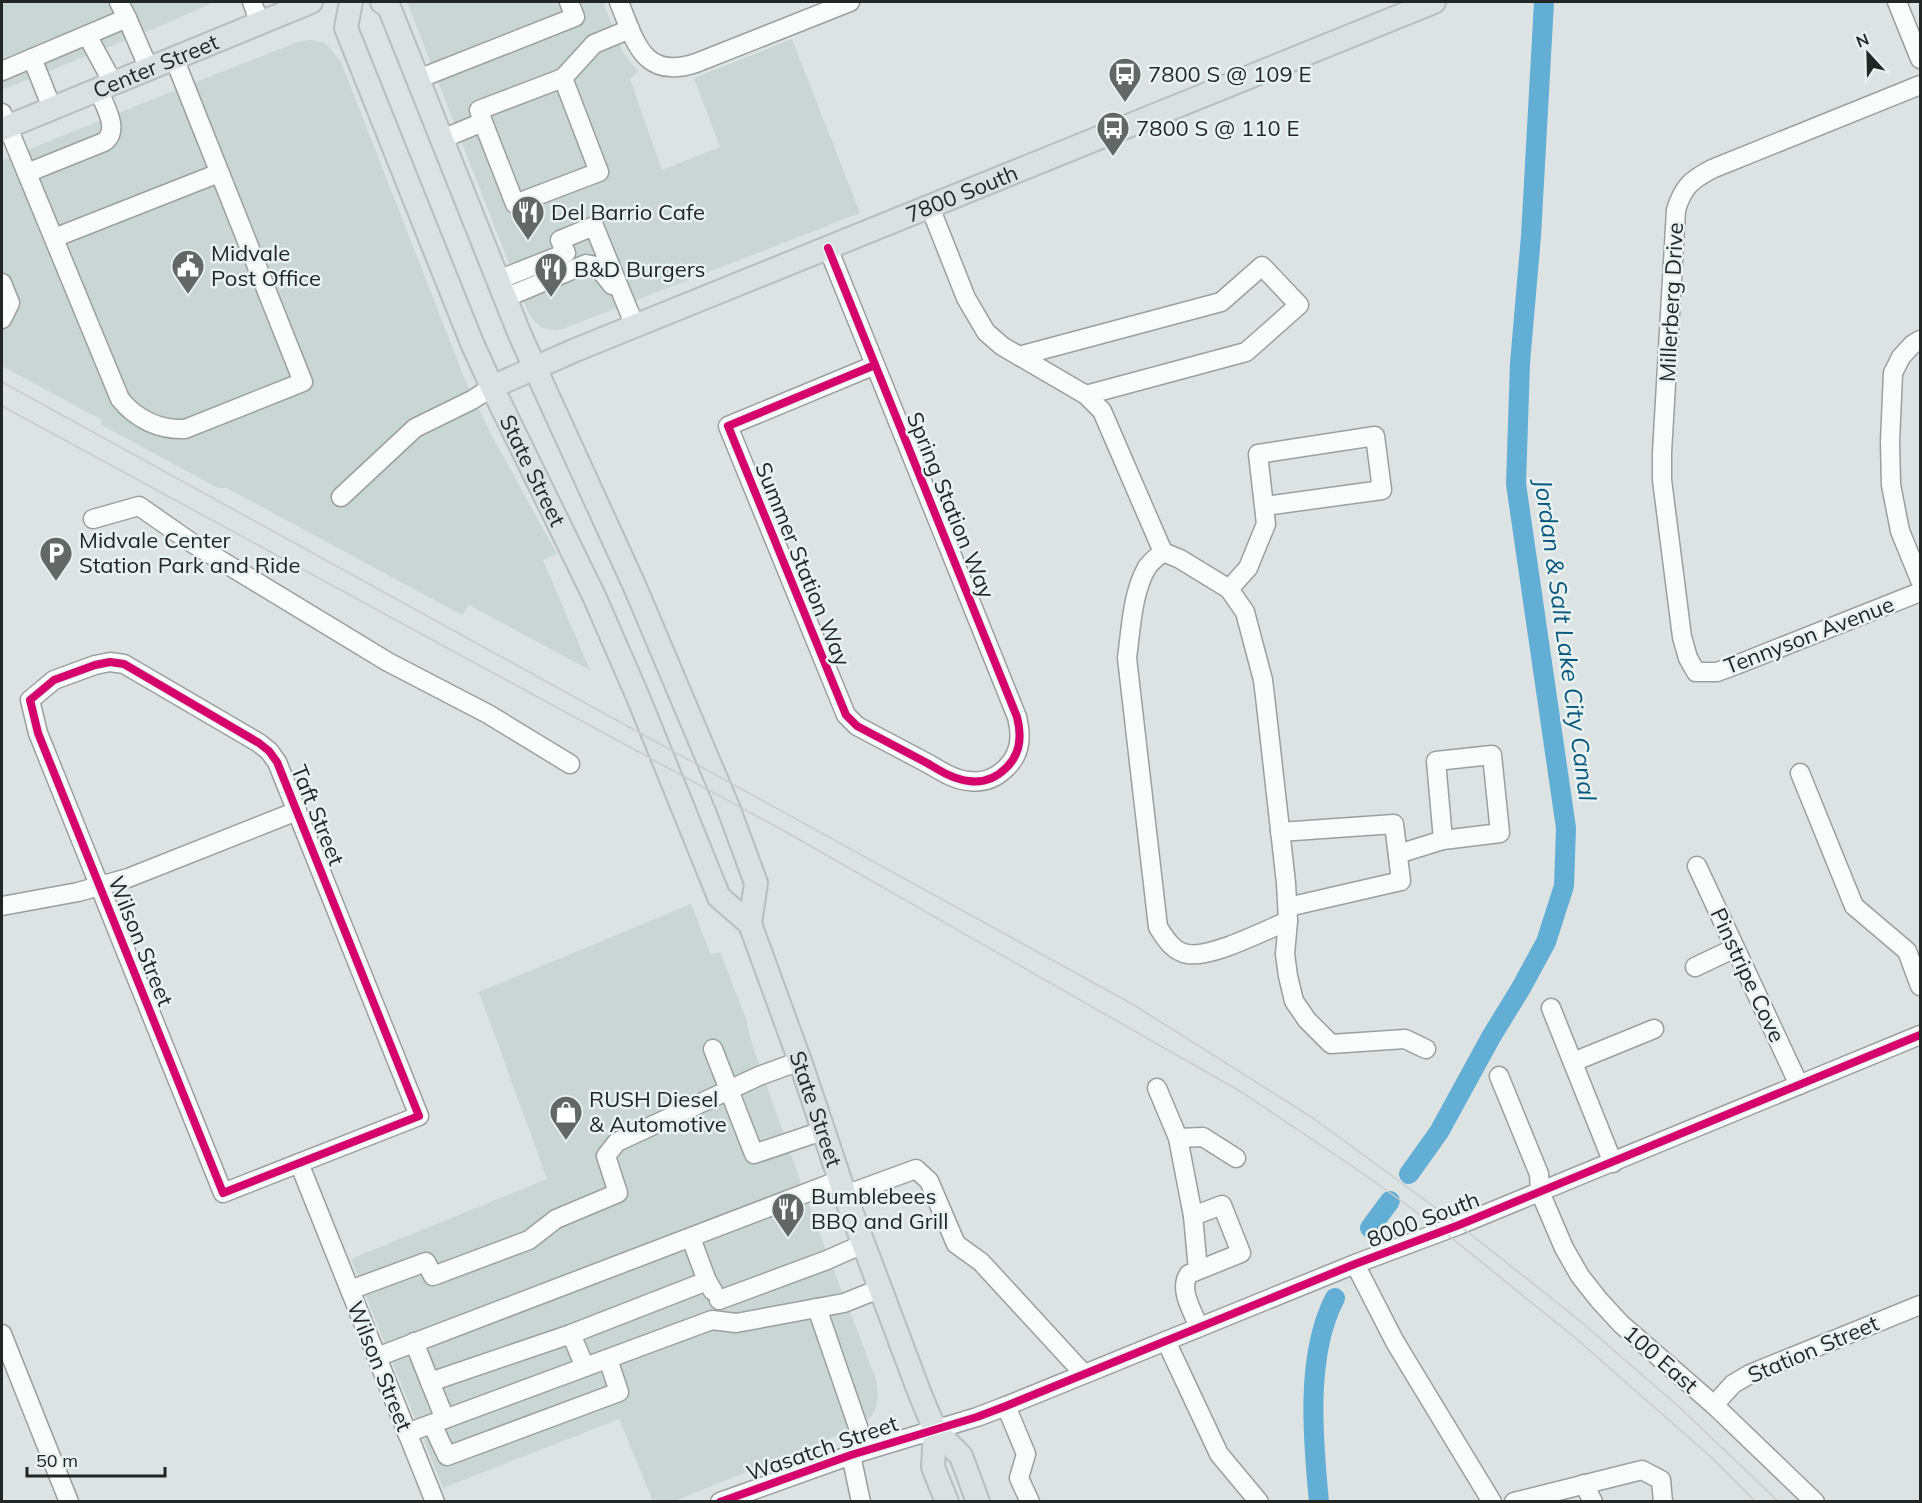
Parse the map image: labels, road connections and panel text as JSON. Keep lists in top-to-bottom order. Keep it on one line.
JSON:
{"streets":{"main road":["Center Street","7800 South","State Street"],"street":["Millerberg Drive","Spring Station Way","Summer Station Way","Tennyson Avenue","Taft Street","Wilson Street","Pinstripe Cove","8000 South","Station Street","100 East","Wasatch Street"]},"crossings":[["7800 South","State Street"],["7800 South","Spring Station Way"],["Millerberg Drive","Tennyson Avenue"],["State Street","8000 South"],["State Street","Wasatch Street"],["Spring Station Way","Summer Station Way"],["Taft Street","Wilson Street"],["Pinstripe Cove","8000 South"],["8000 South","100 East"],["8000 South","Wasatch Street"],["Station Street","100 East"]],"water":["Jordan & Salt Lake City Canal"],"places":{"bus stop":["7800 S @ 109 E","7800 S @ 110 E"],"restaurant":["Del Barrio Cafe","B&D Burgers","Bumblebees BBQ and Grill"],"public building":["Midvale Post Office"],"parking":["Midvale Center Station Park and Ride"],"shop":["RUSH Diesel & Automotive"]},"scale_bar":"50 m","north":"top"}
